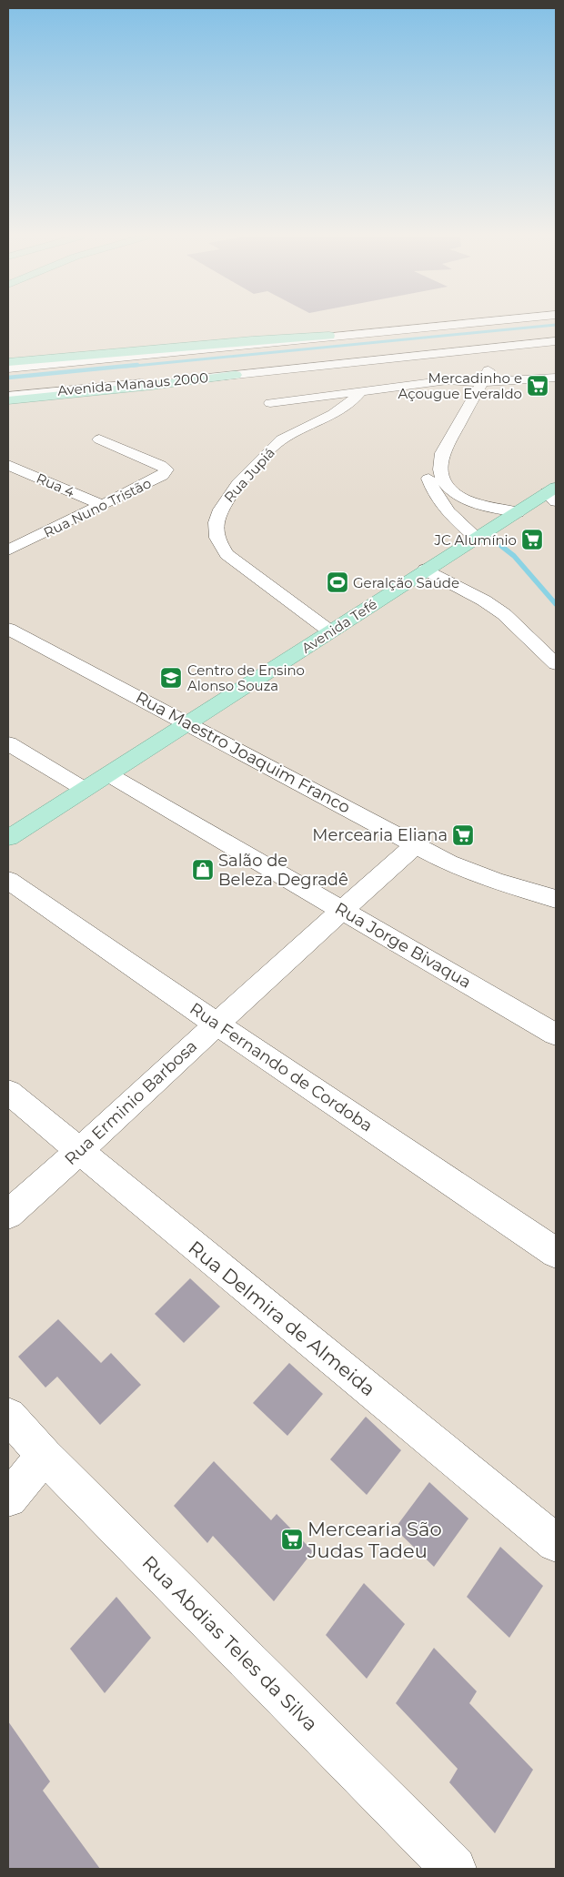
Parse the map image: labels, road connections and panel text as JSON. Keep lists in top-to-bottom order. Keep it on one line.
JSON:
{"streets":{"main road":["Avenida Tefé"],"street":["Avenida Manaus 2000","Rua Jupiá","Rua 4","Rua Nuno Tristão","Rua Maestro Joaquim Franco","Rua Jorge Bivaqua","Rua Fernando de Cordoba","Rua Erminio Barbosa","Rua Delmira de Almeida","Rua Abdias Teles da Silva"]},"crossings":[["Rua Jupiá","Avenida Tefé"],["Rua 4","Rua Nuno Tristão"],["Avenida Tefé","Rua Maestro Joaquim Franco"],["Avenida Tefé","Rua Jorge Bivaqua"],["Rua Maestro Joaquim Franco","Rua Erminio Barbosa"],["Rua Jorge Bivaqua","Rua Erminio Barbosa"],["Rua Fernando de Cordoba","Rua Erminio Barbosa"],["Rua Erminio Barbosa","Rua Delmira de Almeida"]],"places":{"supermarket":["Mercadinho e Açougue Everaldo","JC Alumínio","Mercearia Eliana","Mercearia São Judas Tadeu"],"sports":["Geralção Saúde"],"school or university":["Centro de Ensino Alonso Souza"],"shop":["Salão de Beleza Degradê"]}}
